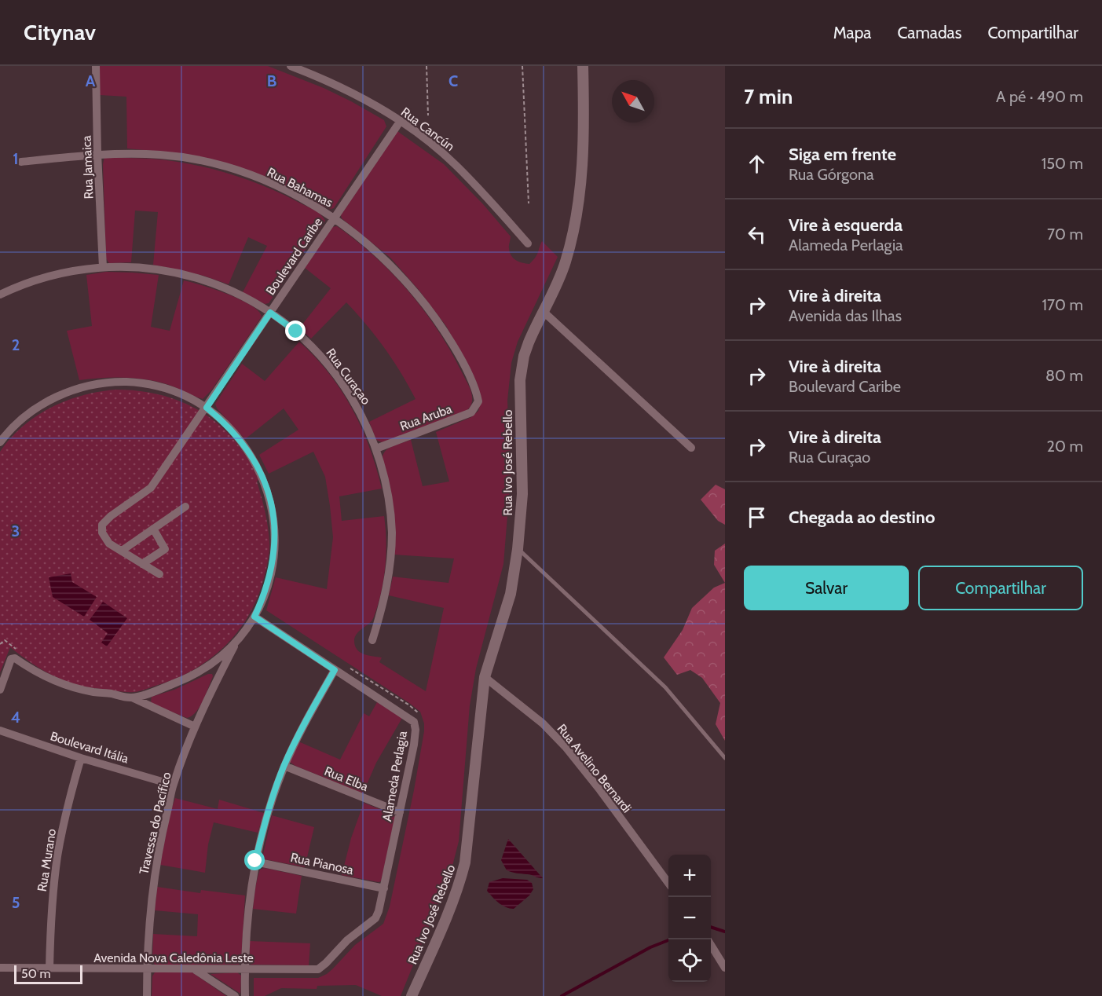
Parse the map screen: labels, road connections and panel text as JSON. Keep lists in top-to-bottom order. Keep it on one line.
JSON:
{"streets":{"street":["Rua Cancún","Rua Jamaica","Rua Bahamas","Boulevard Caribe","Rua Curaçao","Rua Aruba","Rua Ivo José Rebello","Boulevard Itália","Rua Avelino Bernardi","Alameda Perlagia","Rua Elba","Travessa do Pacífico","Rua Murano","Rua Pianosa","Avenida Nova Caledônia Leste"]},"crossings":[["Rua Cancún","Boulevard Caribe"],["Rua Jamaica","Rua Bahamas"],["Rua Jamaica","Rua Curaçao"],["Rua Bahamas","Boulevard Caribe"],["Rua Bahamas","Rua Aruba"],["Boulevard Caribe","Rua Curaçao"],["Rua Curaçao","Rua Aruba"],["Rua Ivo José Rebello","Rua Avelino Bernardi"],["Boulevard Itália","Travessa do Pacífico"],["Boulevard Itália","Rua Murano"],["Alameda Perlagia","Rua Elba"],["Alameda Perlagia","Rua Pianosa"],["Alameda Perlagia","Avenida Nova Caledônia Leste"],["Travessa do Pacífico","Avenida Nova Caledônia Leste"],["Rua Murano","Avenida Nova Caledônia Leste"]],"scale_bar":"50 m","north":"top left","page":{"header":"Citynav","nav":["Mapa","Camadas","Compartilhar"],"heading":["7 min","A pé · 490 m"],"list":[["Siga em frente","Rua Górgona","150 m"],["Vire à esquerda","Alameda Perlagia","70 m"],["Vire à direita","Avenida das Ilhas","170 m"],["Vire à direita","Boulevard Caribe","80 m"],["Vire à direita","Rua Curaçao","20 m"],"Chegada ao destino"],"buttons":["Salvar","Compartilhar"],"map_buttons":["+","−"],"scale":"50 m"},"grid":{"columns":["A","B","C"],"rows":["1","2","3","4","5"]}}
